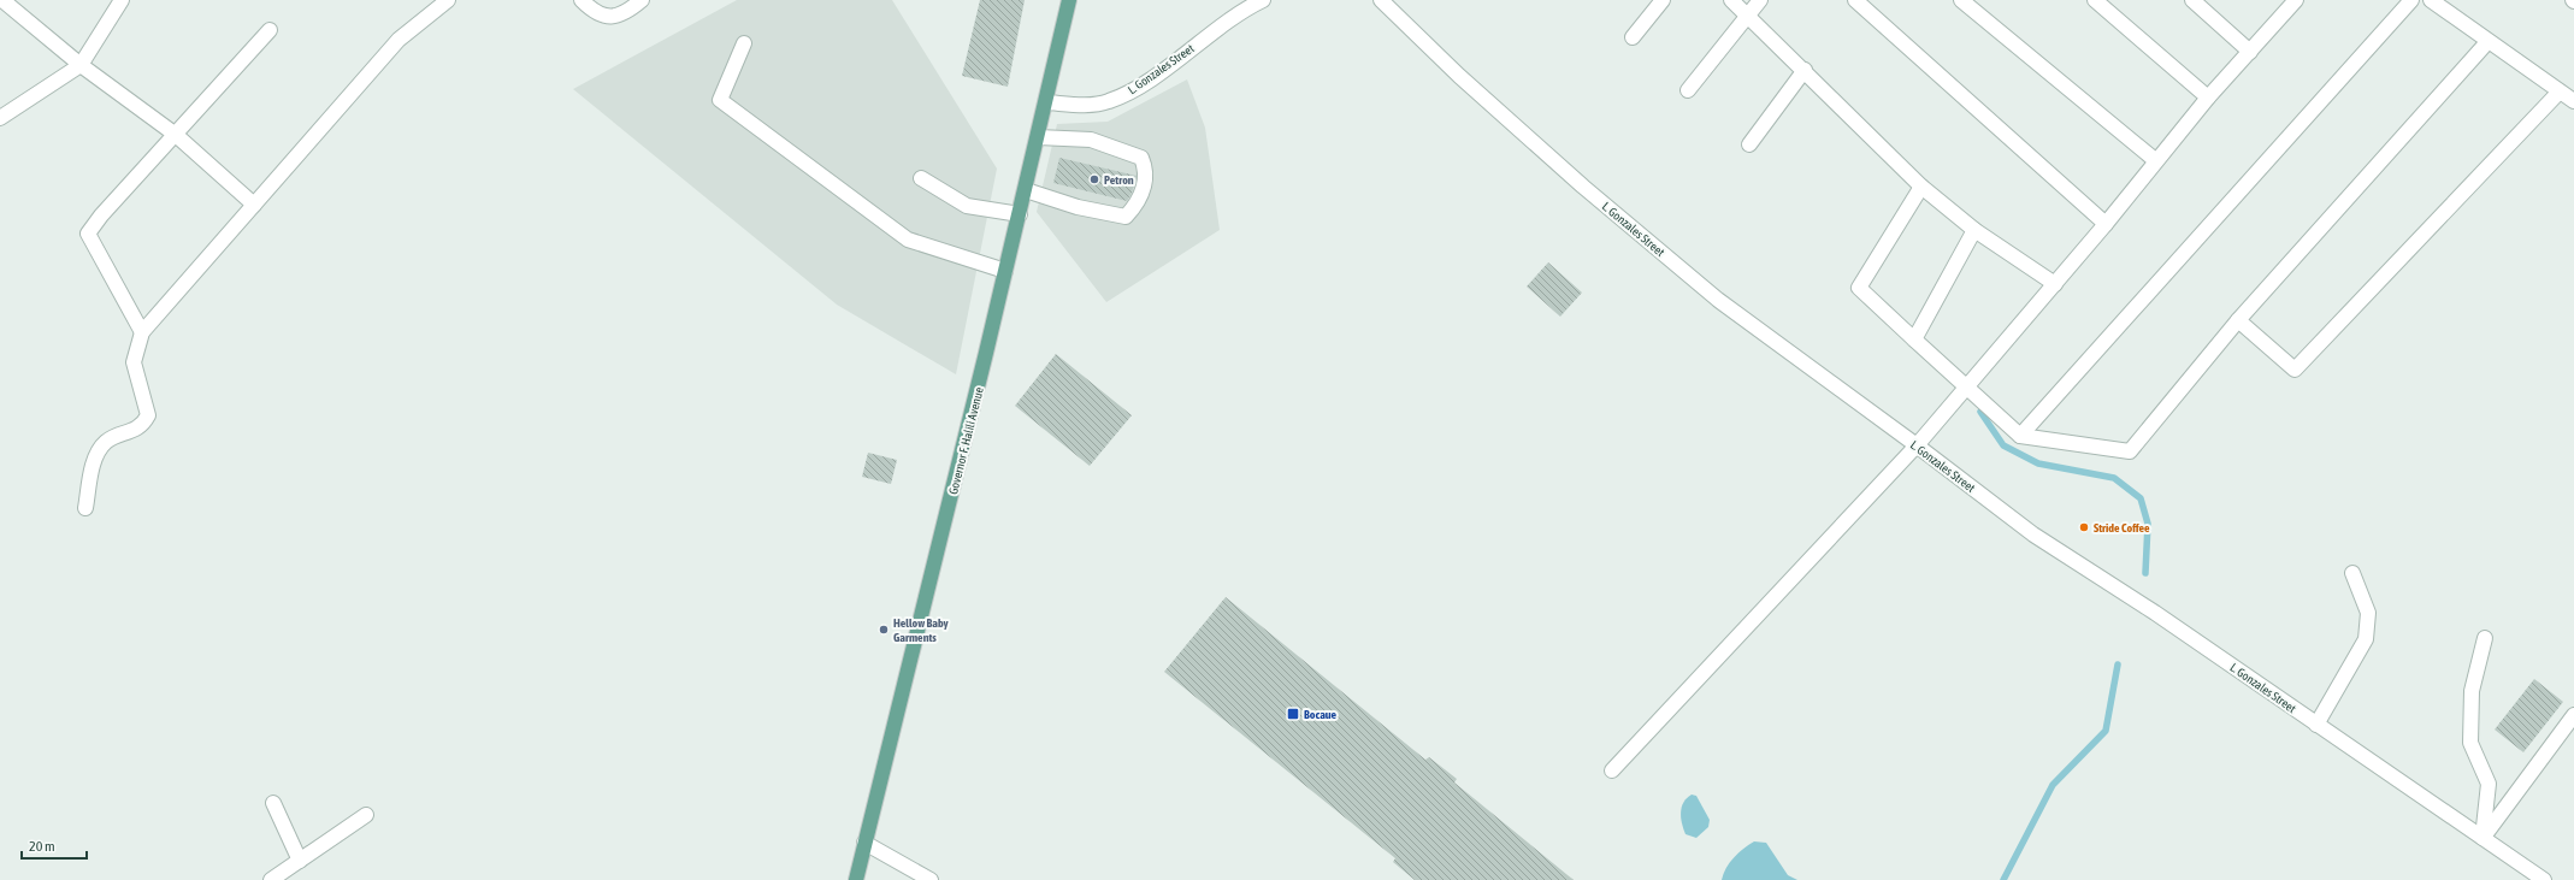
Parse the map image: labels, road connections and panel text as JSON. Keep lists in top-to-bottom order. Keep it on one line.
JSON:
{"streets":{"main road":["Governor F. Halili Avenue"],"street":["L. Gonzales Street"]},"crossings":[["L. Gonzales Street","Governor F. Halili Avenue"]],"places":{"other":["Petron","Stride Coffee","Hellow Baby Garments"],"transit":["Bocaue"]},"scale_bar":"20 m"}
